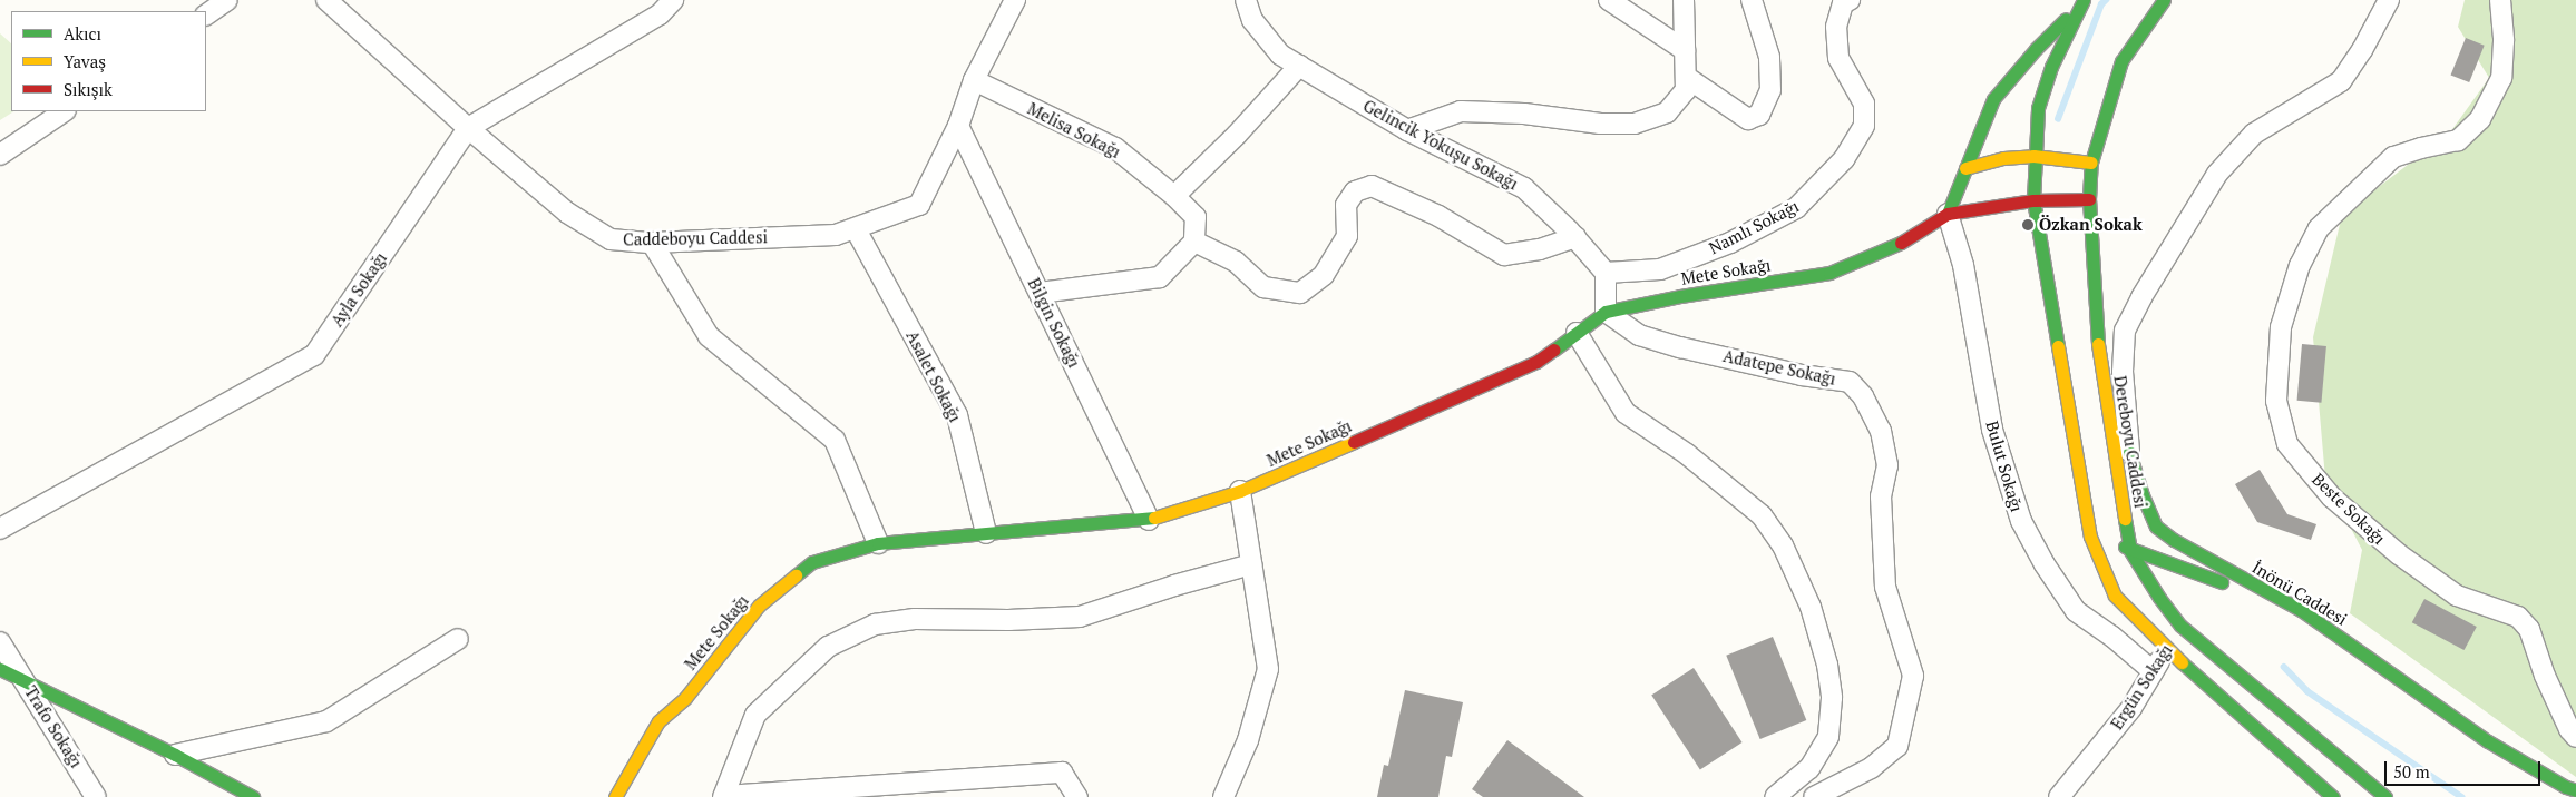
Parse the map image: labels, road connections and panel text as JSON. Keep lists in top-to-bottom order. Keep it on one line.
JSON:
{"streets":{"main road":["Mete Sokağı","Dereboyu Caddesi","İnönü Caddesi","Trafo Sokağı"],"street":["Melisa Sokağı","Gelincik Yokuşu Sokağı","Namlı Sokağı","Caddeboyu Caddesi","Ayla Sokağı","Bilgin Sokağı","Adatepe Sokağı","Asalet Sokağı","Bulut Sokağı","Beste Sokağı","Ergün Sokağı"]},"crossings":[["Melisa Sokağı","Caddeboyu Caddesi"],["Gelincik Yokuşu Sokağı","Namlı Sokağı"],["Caddeboyu Caddesi","Ayla Sokağı"],["Caddeboyu Caddesi","Bilgin Sokağı"],["Caddeboyu Caddesi","Asalet Sokağı"],["Mete Sokağı","Bilgin Sokağı"],["Mete Sokağı","Adatepe Sokağı"],["Mete Sokağı","Asalet Sokağı"],["Mete Sokağı","Dereboyu Caddesi"],["Mete Sokağı","Bulut Sokağı"],["Dereboyu Caddesi","İnönü Caddesi"],["Dereboyu Caddesi","Ergün Sokağı"],["Bulut Sokağı","Ergün Sokağı"]],"places":["Özkan Sokak"],"legend":["Akıcı","Yavaş","Sıkışık"],"scale_bar":"50 m"}
